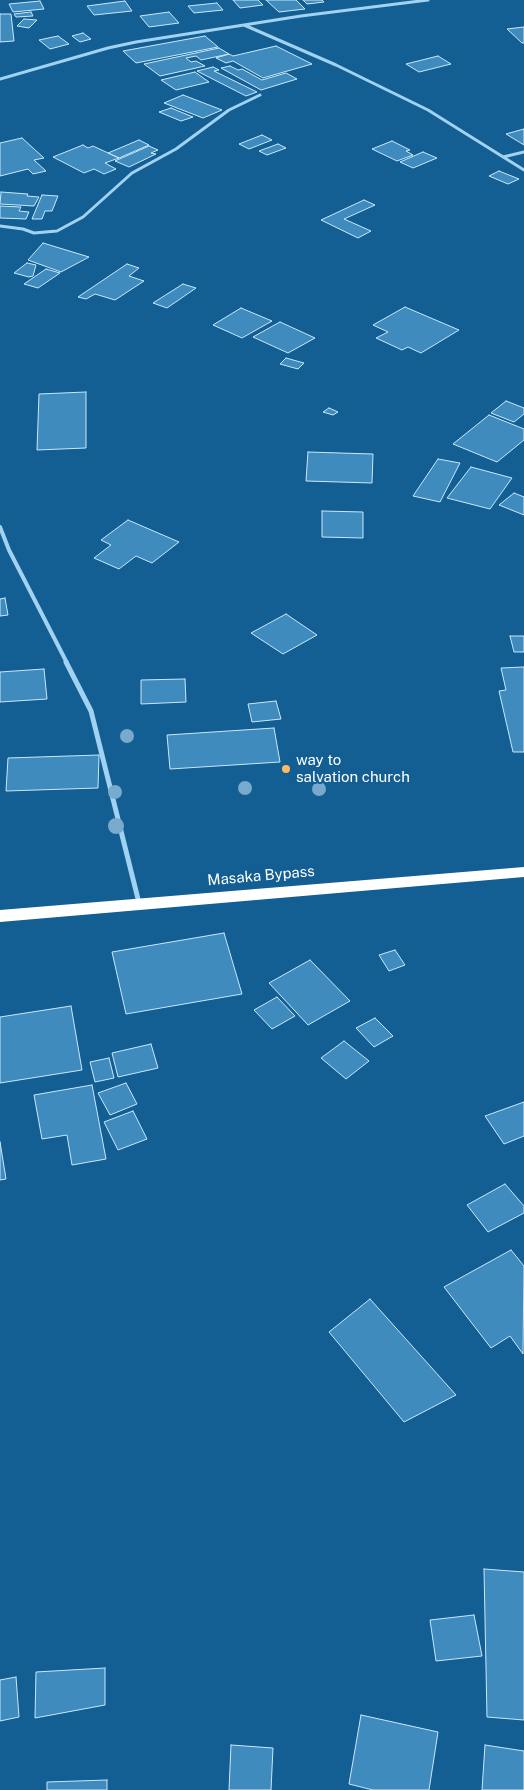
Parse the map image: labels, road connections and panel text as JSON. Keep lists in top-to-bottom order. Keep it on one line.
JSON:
{"streets":{"highway":["Masaka Bypass"]},"places":["way to salvation church"]}
